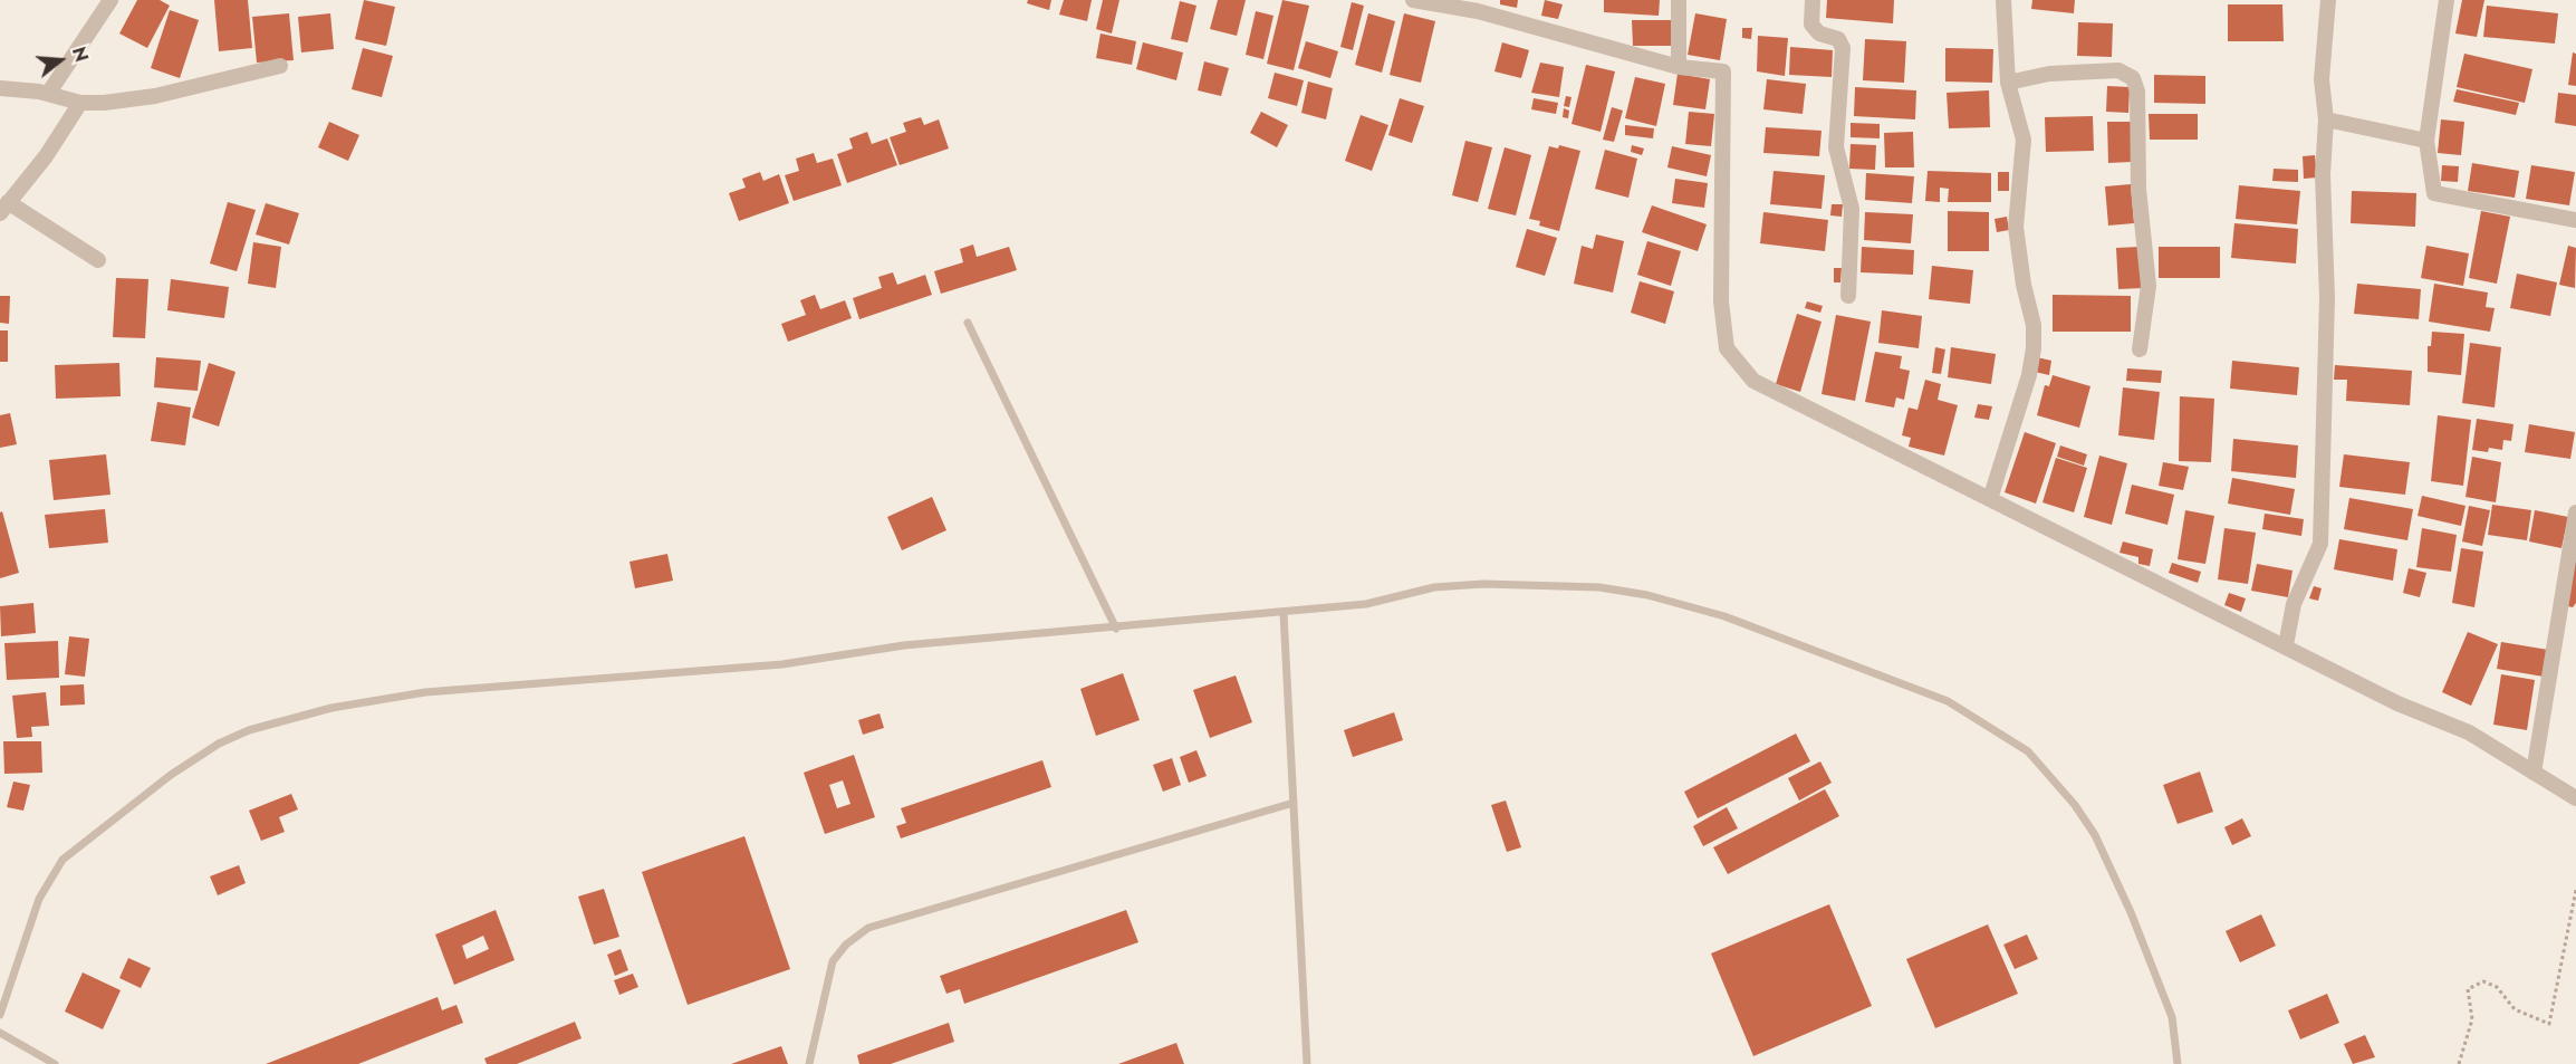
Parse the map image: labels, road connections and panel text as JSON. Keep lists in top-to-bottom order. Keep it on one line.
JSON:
{"north":"right"}
